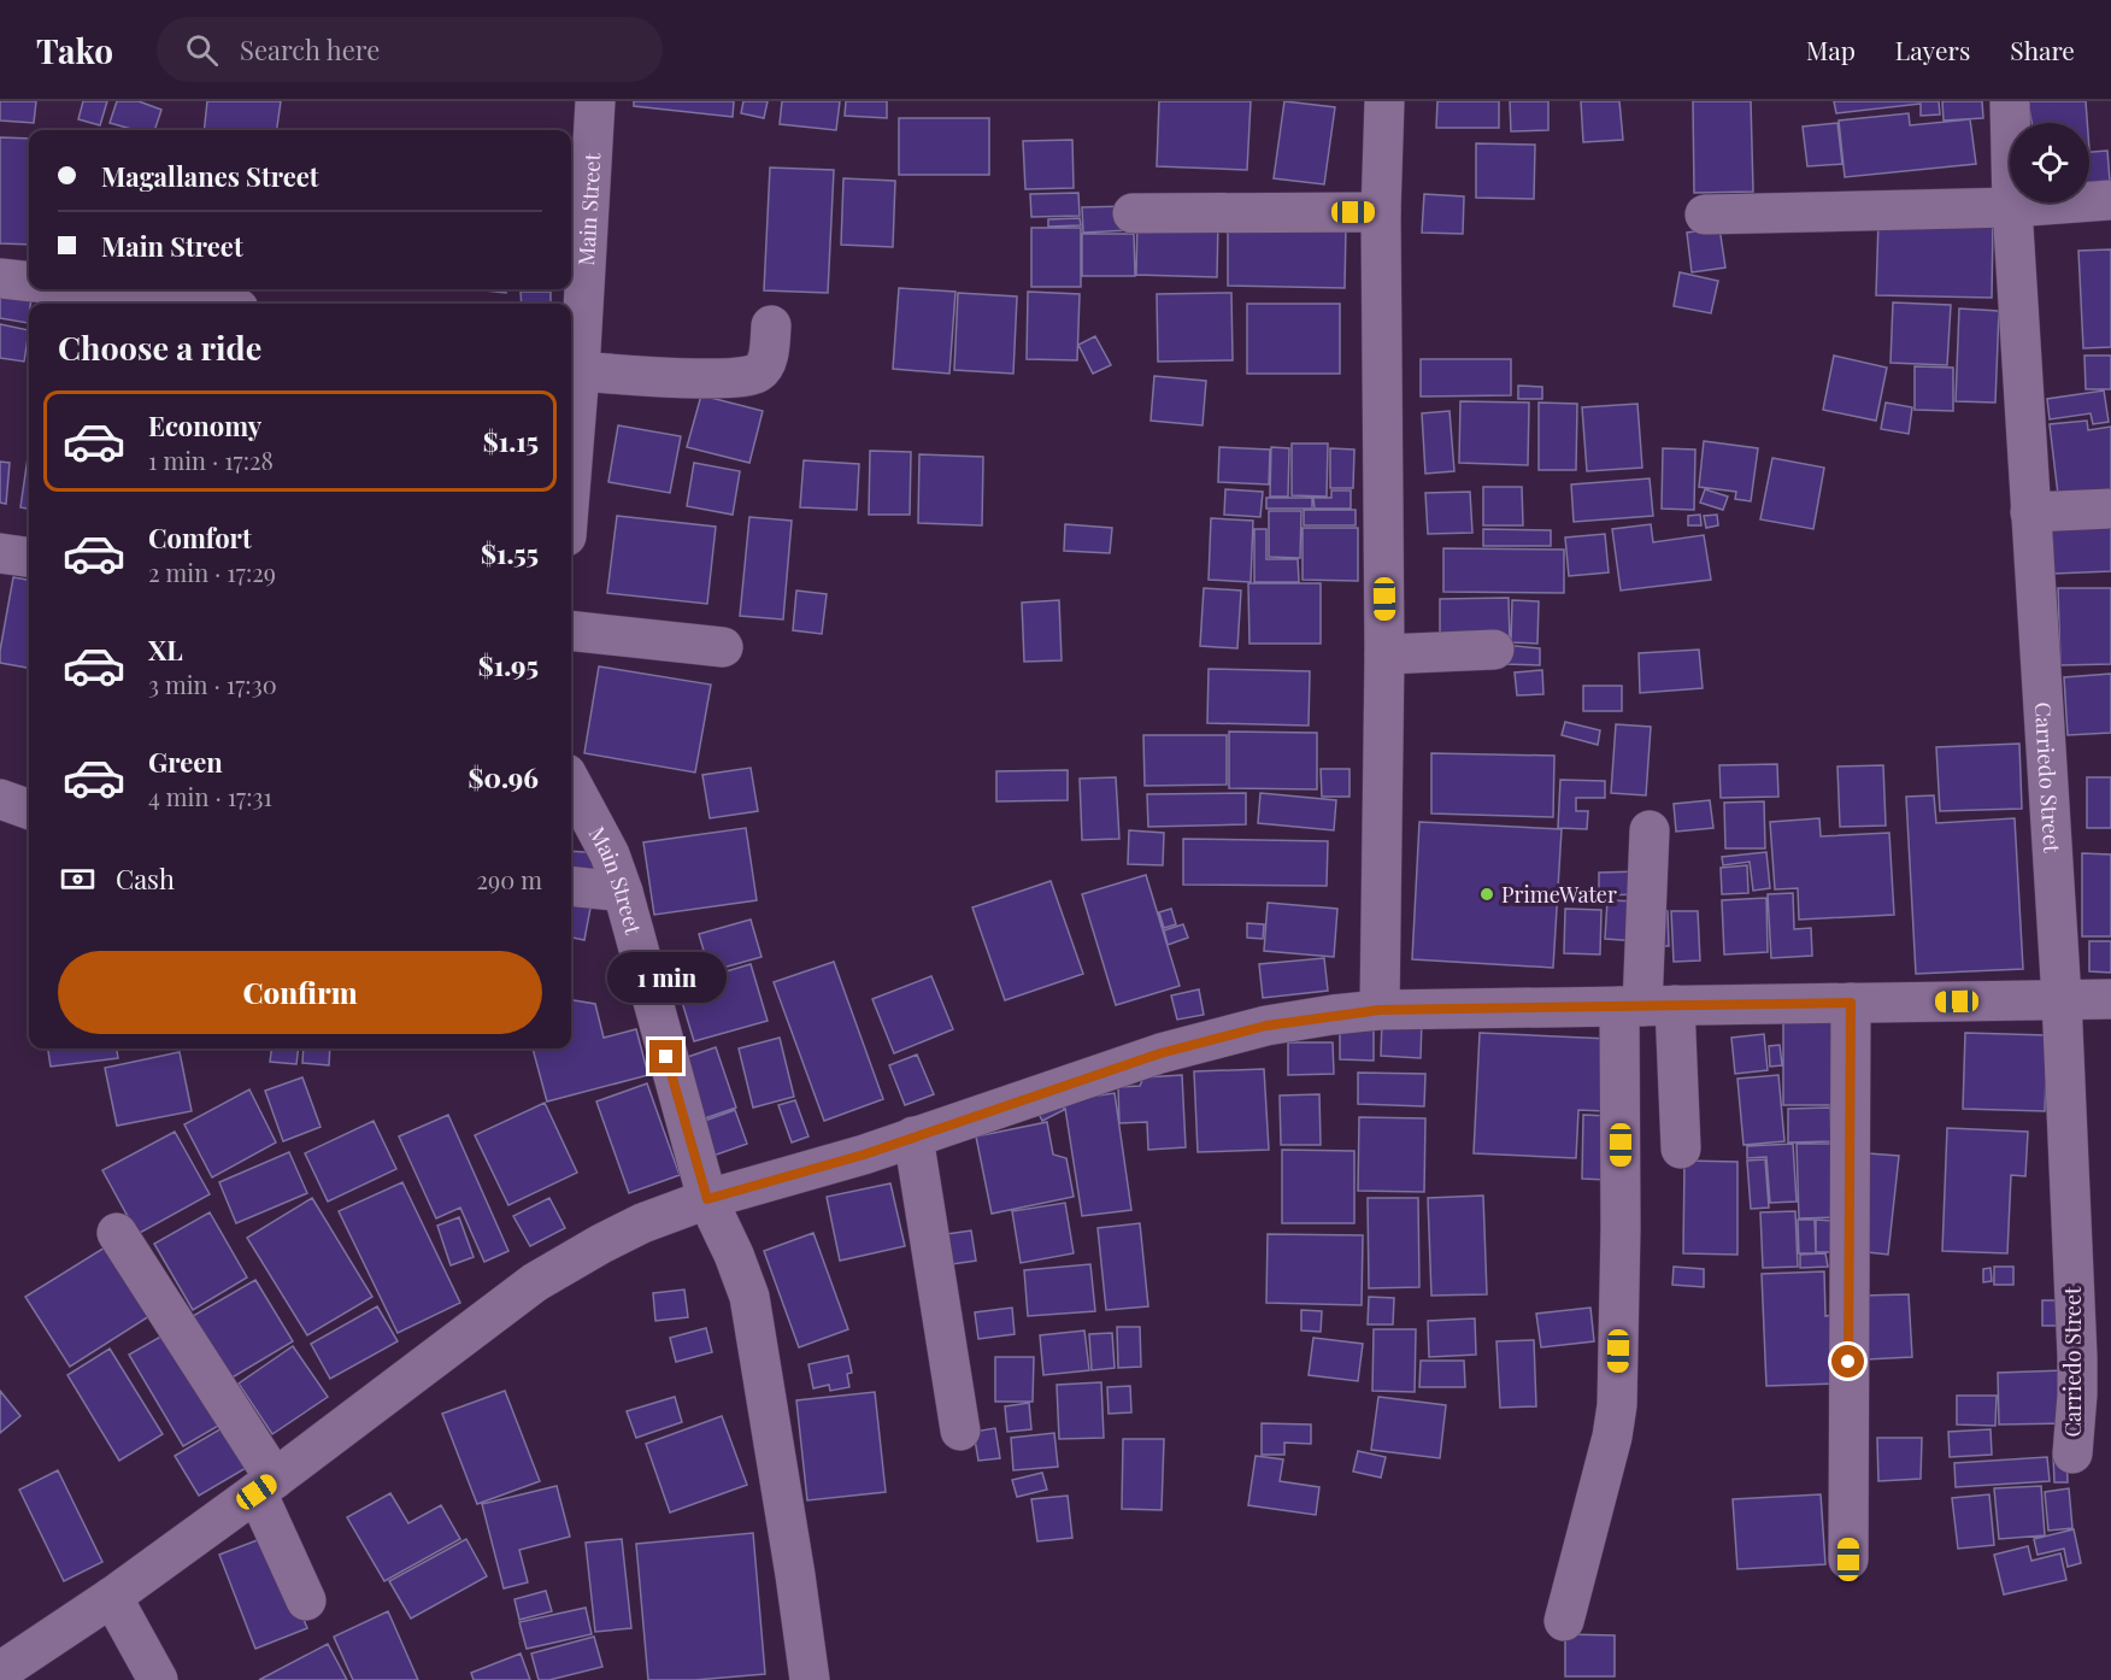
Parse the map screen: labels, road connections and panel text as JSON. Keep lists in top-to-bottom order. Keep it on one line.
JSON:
{"streets":{"street":["Main Street","Carriedo Street"]},"places":["PrimeWater"],"page":{"header":"Tako","search":"Search here","nav":["Map","Layers","Share"],"banner":["Magallanes Street","Main Street"],"heading":"Choose a ride","list":[{"name":"Economy","note":"1 min · 17:28","value":"$1.15"},{"name":"Comfort","note":"2 min · 17:29","value":"$1.55"},{"name":"XL","note":"3 min · 17:30","value":"$1.95"},{"name":"Green","note":"4 min · 17:31","value":"$0.96"}],"pay":["Cash","290 m"],"buttons":"Confirm","bubble":"1 min"}}
